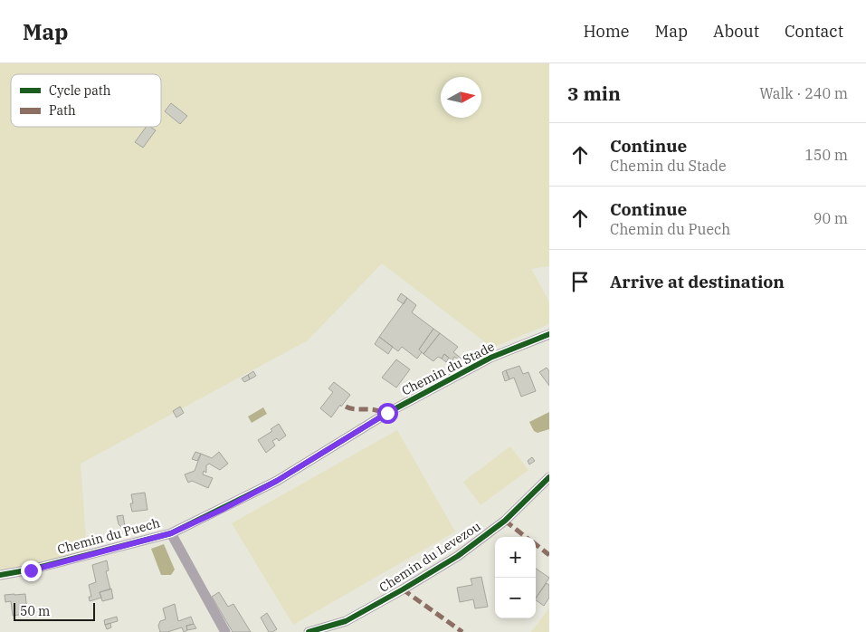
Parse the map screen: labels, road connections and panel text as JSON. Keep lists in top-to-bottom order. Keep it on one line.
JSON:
{"streets":{"street":["Chemin du Stade","Chemin du Puech","Chemin du Levezou"]},"crossings":[["Chemin du Stade","Chemin du Puech"]],"legend":["Cycle path","Path"],"scale_bar":"50 m","north":"right","page":{"header":"Map","nav":["Home","Map","About","Contact"],"heading":["3 min","Walk · 240 m"],"list":[["Continue","Chemin du Stade","150 m"],["Continue","Chemin du Puech","90 m"],"Arrive at destination"],"map_buttons":["+","−"],"scale":"50 m"}}
